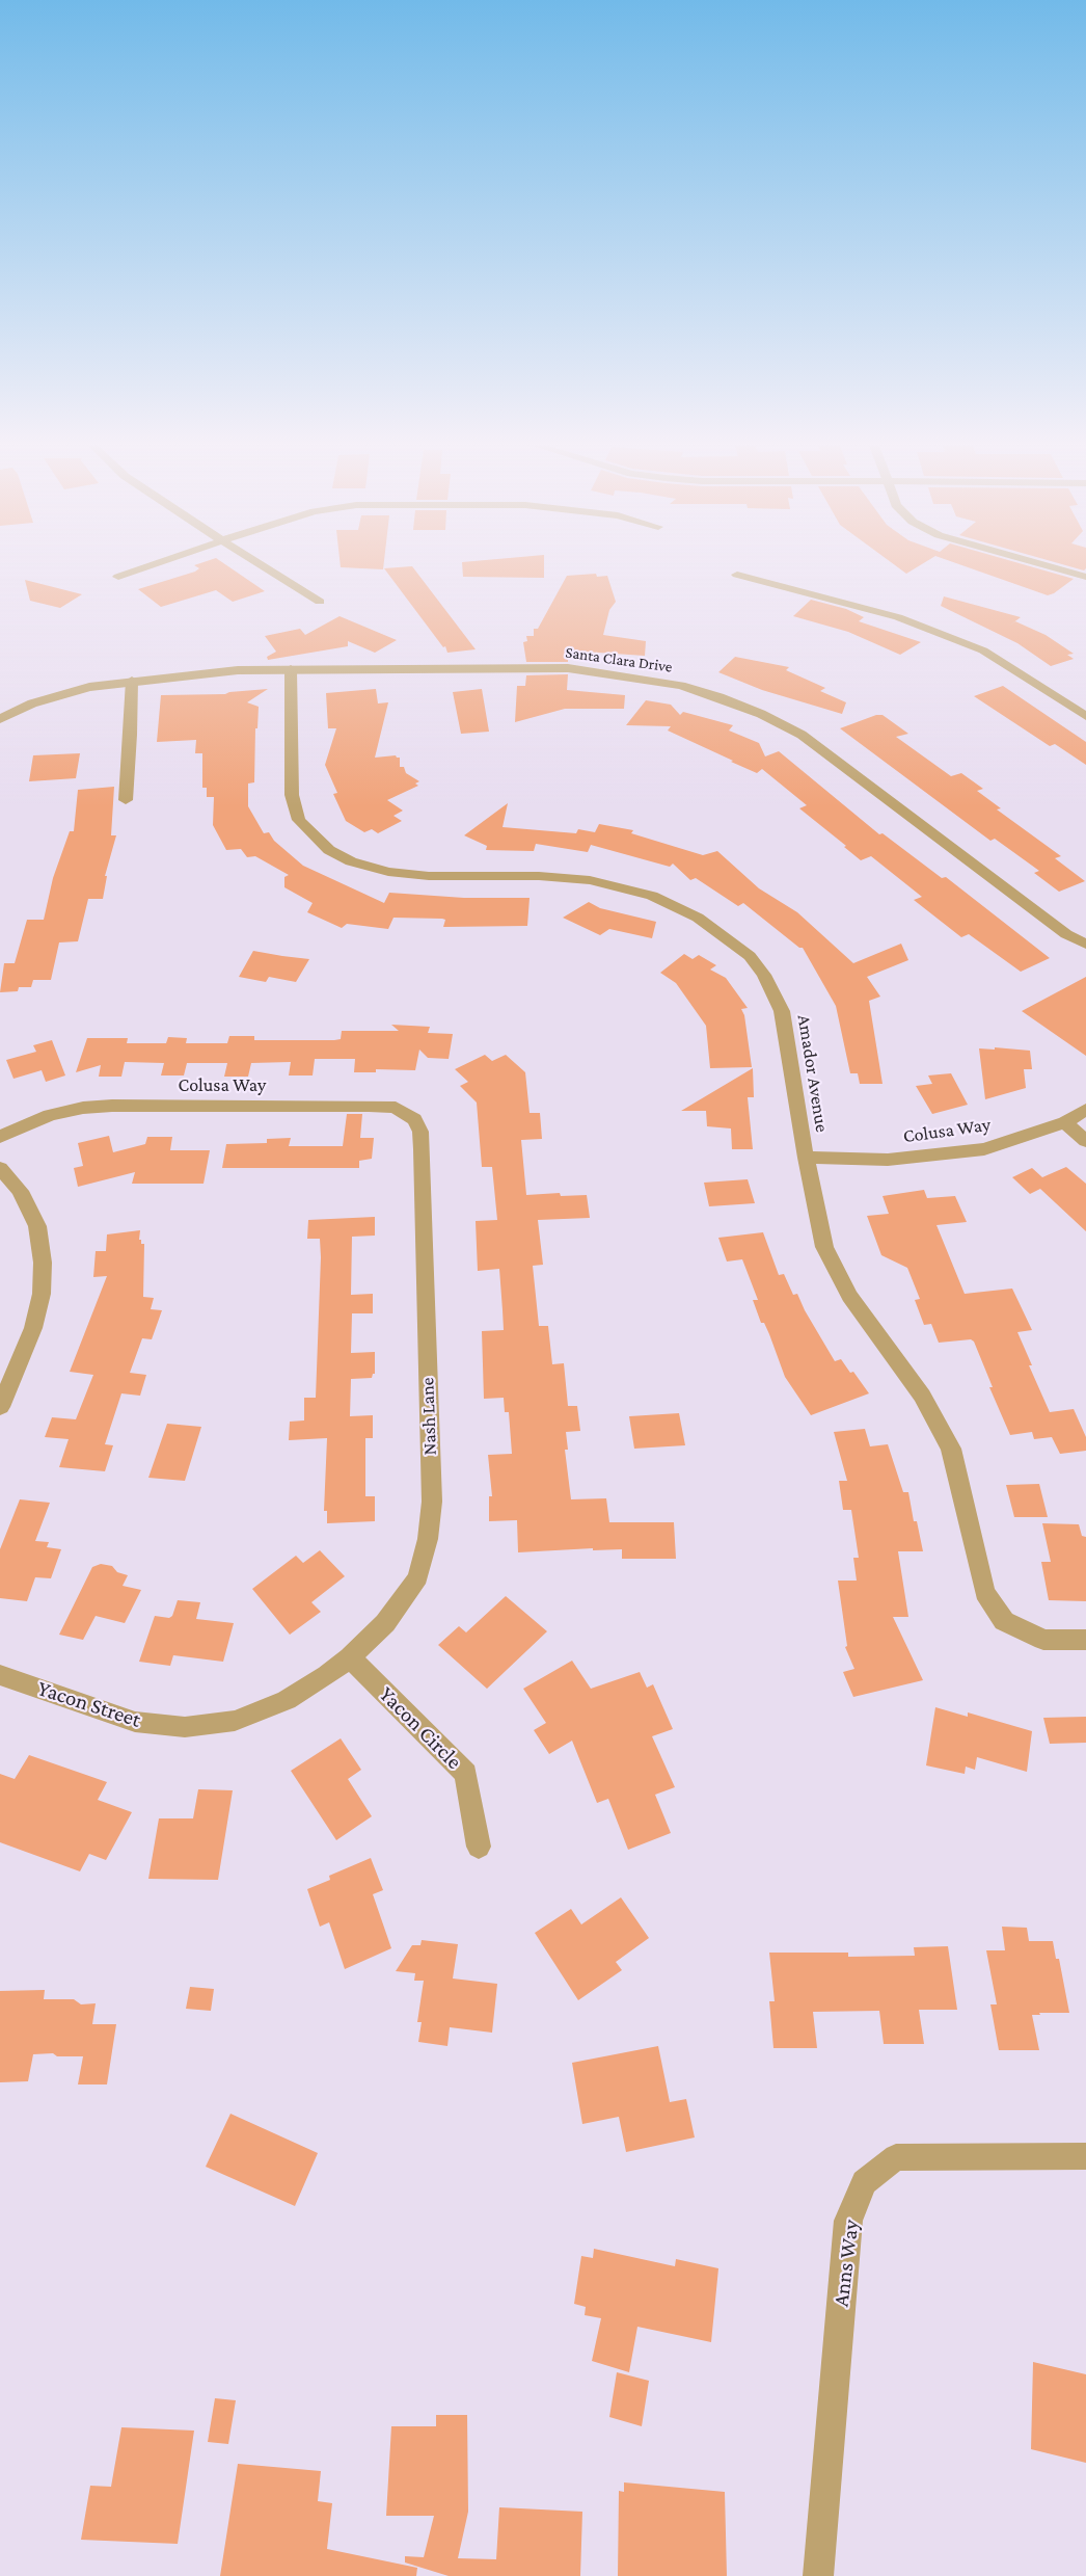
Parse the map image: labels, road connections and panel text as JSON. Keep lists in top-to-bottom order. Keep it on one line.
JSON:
{"streets":{"street":["Santa Clara Drive","Amador Avenue","Colusa Way","Nash Lane","Yacon Street","Yacon Circle","Anns Way"]},"crossings":[["Santa Clara Drive","Amador Avenue"],["Amador Avenue","Colusa Way"],["Colusa Way","Nash Lane"],["Nash Lane","Yacon Street"],["Nash Lane","Yacon Circle"],["Yacon Street","Yacon Circle"]]}
